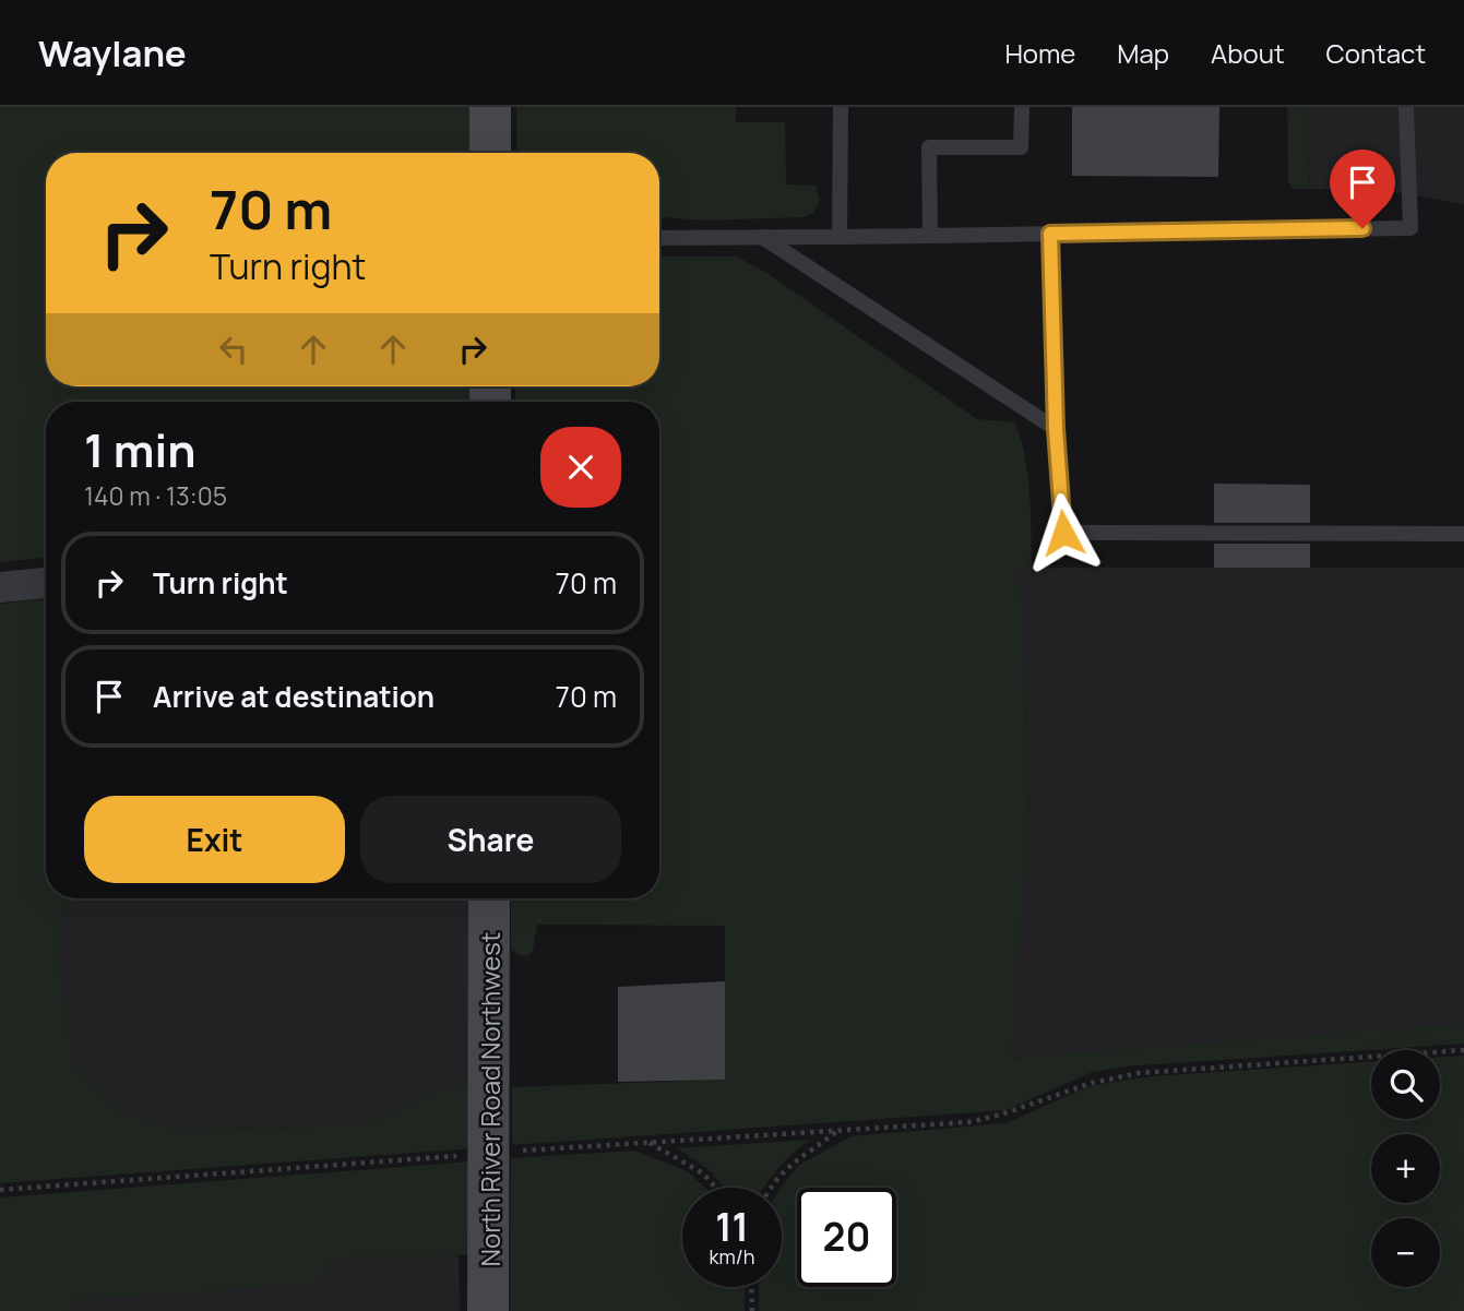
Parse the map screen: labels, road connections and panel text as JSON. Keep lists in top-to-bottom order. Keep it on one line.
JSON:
{"streets":{"street":["North River Road Northwest"]},"page":{"header":"Waylane","nav":["Home","Map","About","Contact"],"turn":["70 m","Turn right"],"heading":["1 min","140 m · 13:05"],"list":[{"name":"Turn right","value":"70 m"},{"name":"Arrive at destination","value":"70 m"}],"buttons":["Exit","Share"],"map_buttons":["+","−"],"speed":"11 km/h","limit":"20"}}
